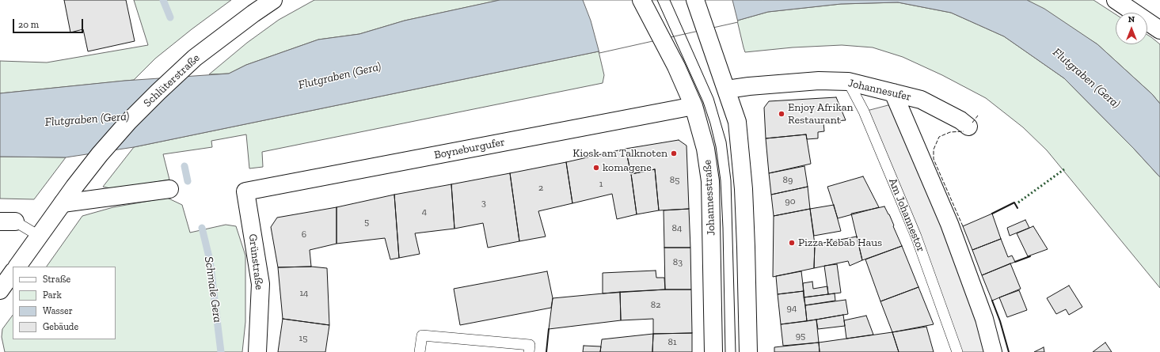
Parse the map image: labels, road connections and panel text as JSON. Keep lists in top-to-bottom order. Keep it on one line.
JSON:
{"streets":{"street":["Schlüterstraße","Johannesufer","Boyneburgufer","Johannesstraße","Grünstraße"],"lane":["Am Johannestor"]},"crossings":[["Johannesufer","Am Johannestor"],["Boyneburgufer","Johannesstraße"],["Boyneburgufer","Grünstraße"]],"water":["Flutgraben (Gera)","Schmale Gera"],"places":["Enjoy Afrikan Restaurant","Kiosk am Talknoten","komagene","Pizza Kebab Haus"],"house_numbers":["85","89","1","2","90","3","4","5","84","6","83","14","82","94","95","15","81"],"legend":["Straße","Park","Wasser","Gebäude"],"scale_bar":"20 m","north":"top"}
